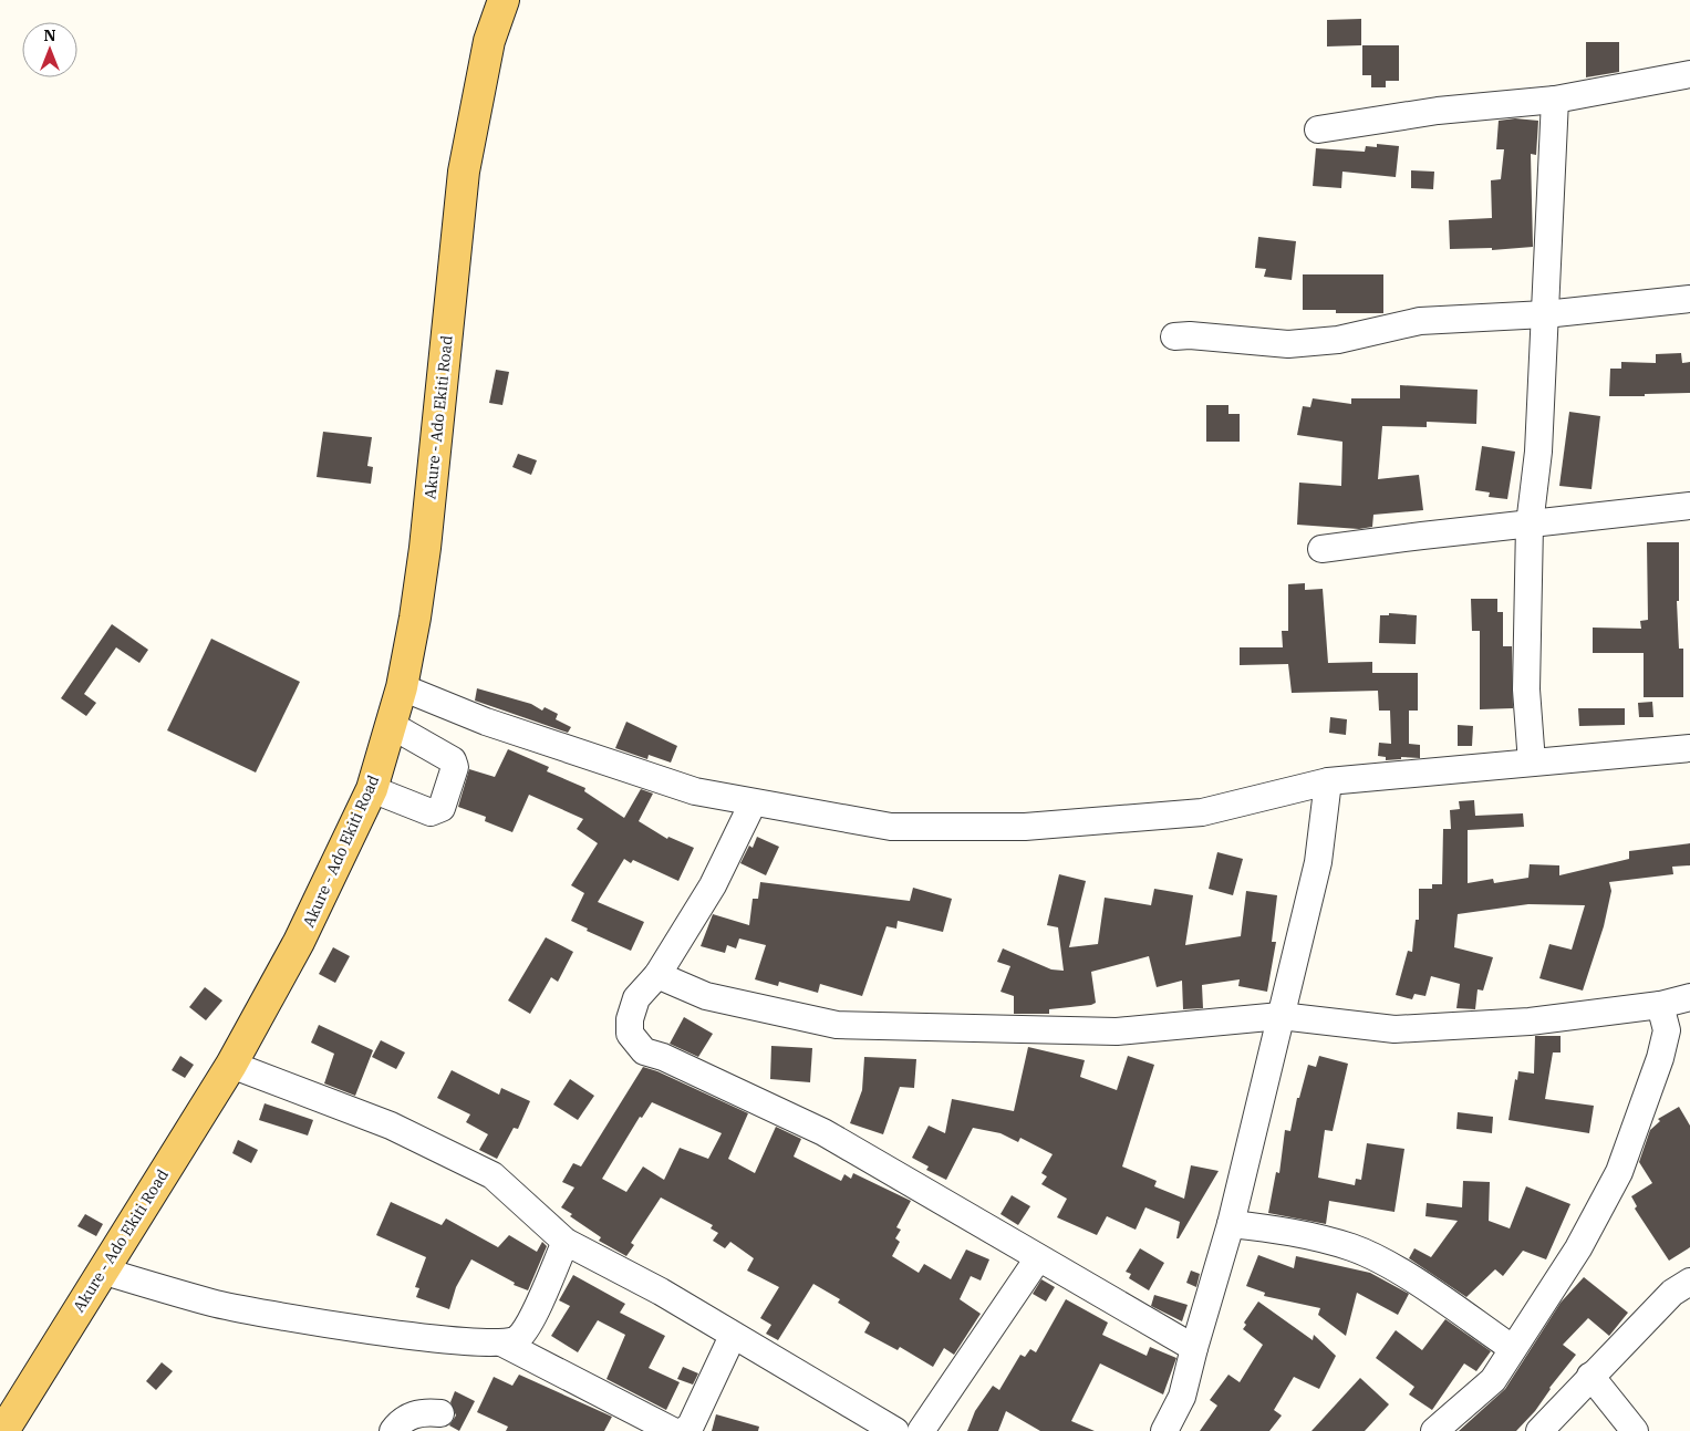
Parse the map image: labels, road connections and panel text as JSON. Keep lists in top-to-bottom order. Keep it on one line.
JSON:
{"streets":{"main road":["Akure - Ado Ekiti Road"]},"north":"top"}
